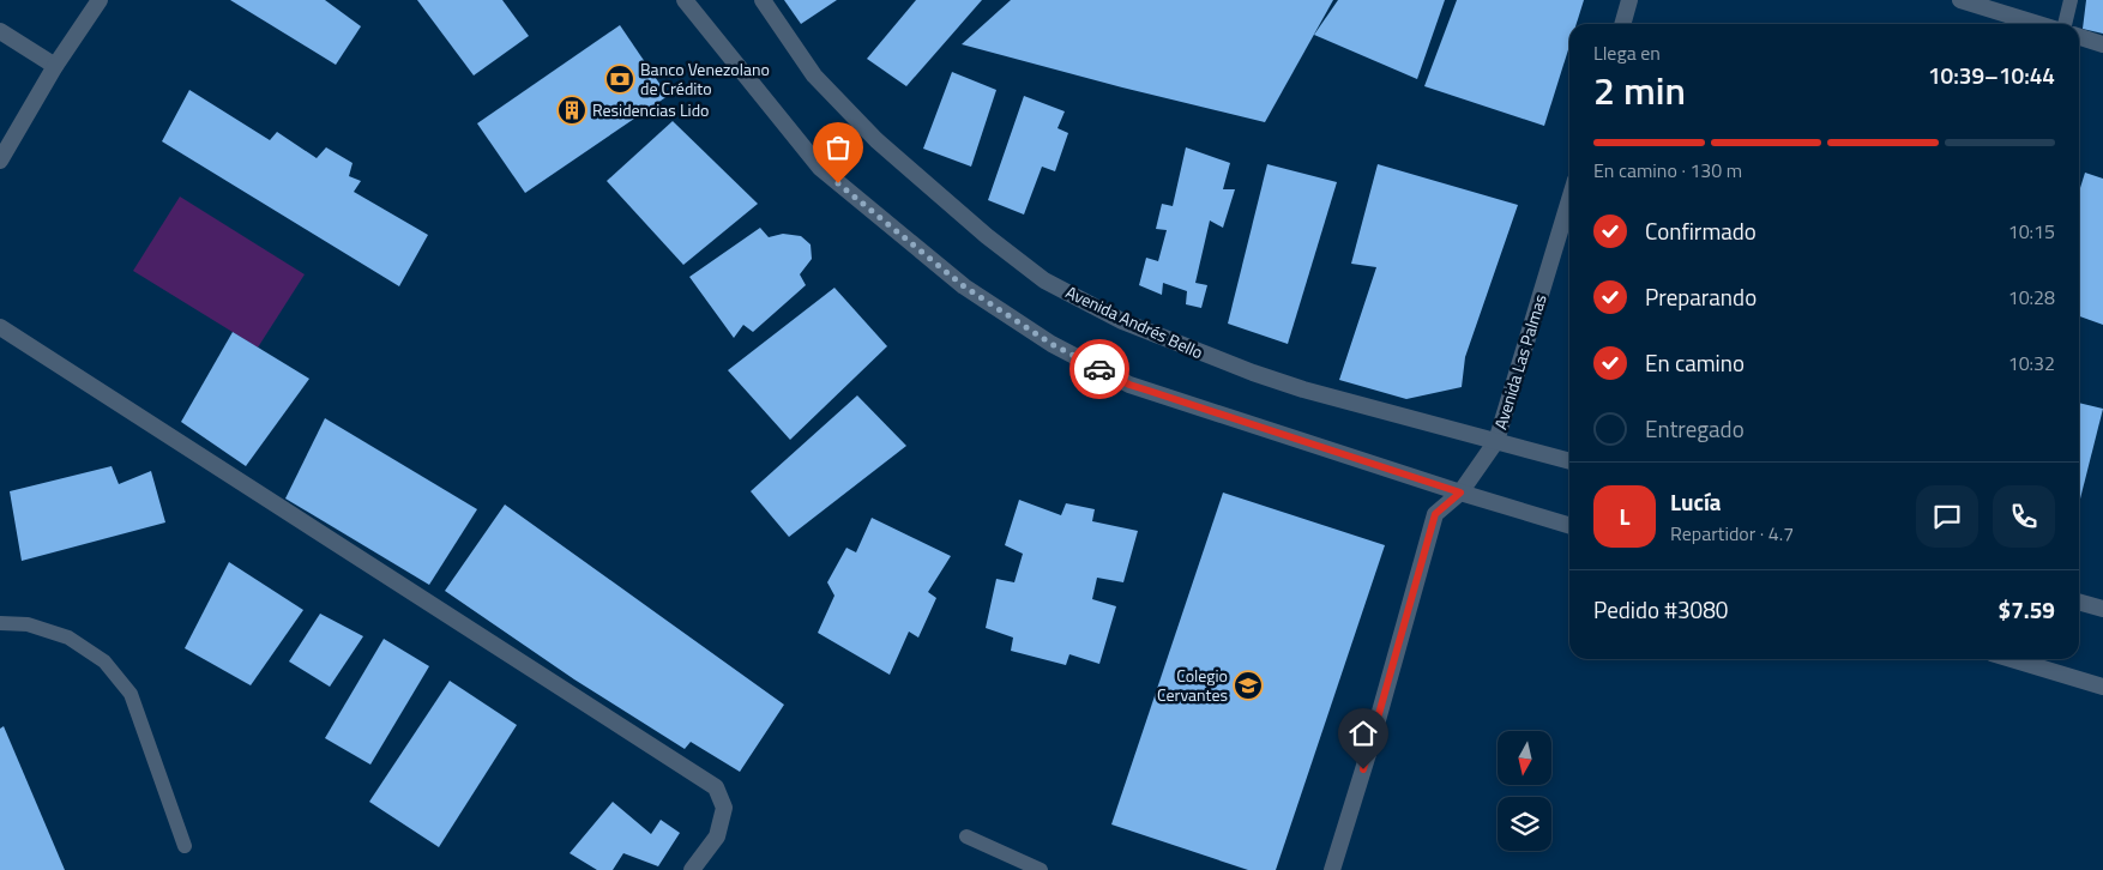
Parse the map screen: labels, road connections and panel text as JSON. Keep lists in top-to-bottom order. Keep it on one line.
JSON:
{"streets":{"street":["Avenida Andrés Bello","Avenida Las Palmas"]},"crossings":[["Avenida Andrés Bello","Avenida Las Palmas"]],"places":{"bank":["Banco Venezolano de Crédito"],"building":["Residencias Lido"],"school or university":["Colegio Cervantes"]},"north":"bottom","page":{"heading":["2 min","Llega en","10:39–10:44"],"panel":["Lucía","Repartidor · 4.7","Pedido #3080","$7.59"],"bar":"En camino · 130 m","list":[["Confirmado","10:15"],["Preparando","10:28"],["En camino","10:32"],"Entregado"],"round":"L"}}
